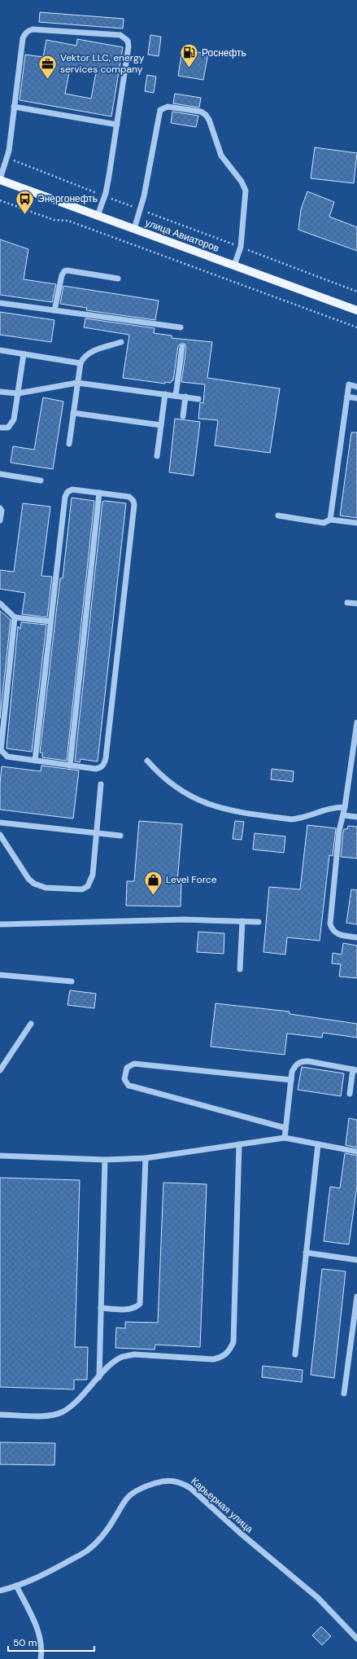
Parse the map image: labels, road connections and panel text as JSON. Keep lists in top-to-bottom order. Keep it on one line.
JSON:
{"streets":{"main road":["улица Авиаторов"],"street":["Карьерная улица"]},"places":{"fuel station":["Роснефть"],"office":["Vektor LLC, energy services company"],"bus stop":["Энергонефть"],"shop":["Level Force"]},"scale_bar":"50 m"}
